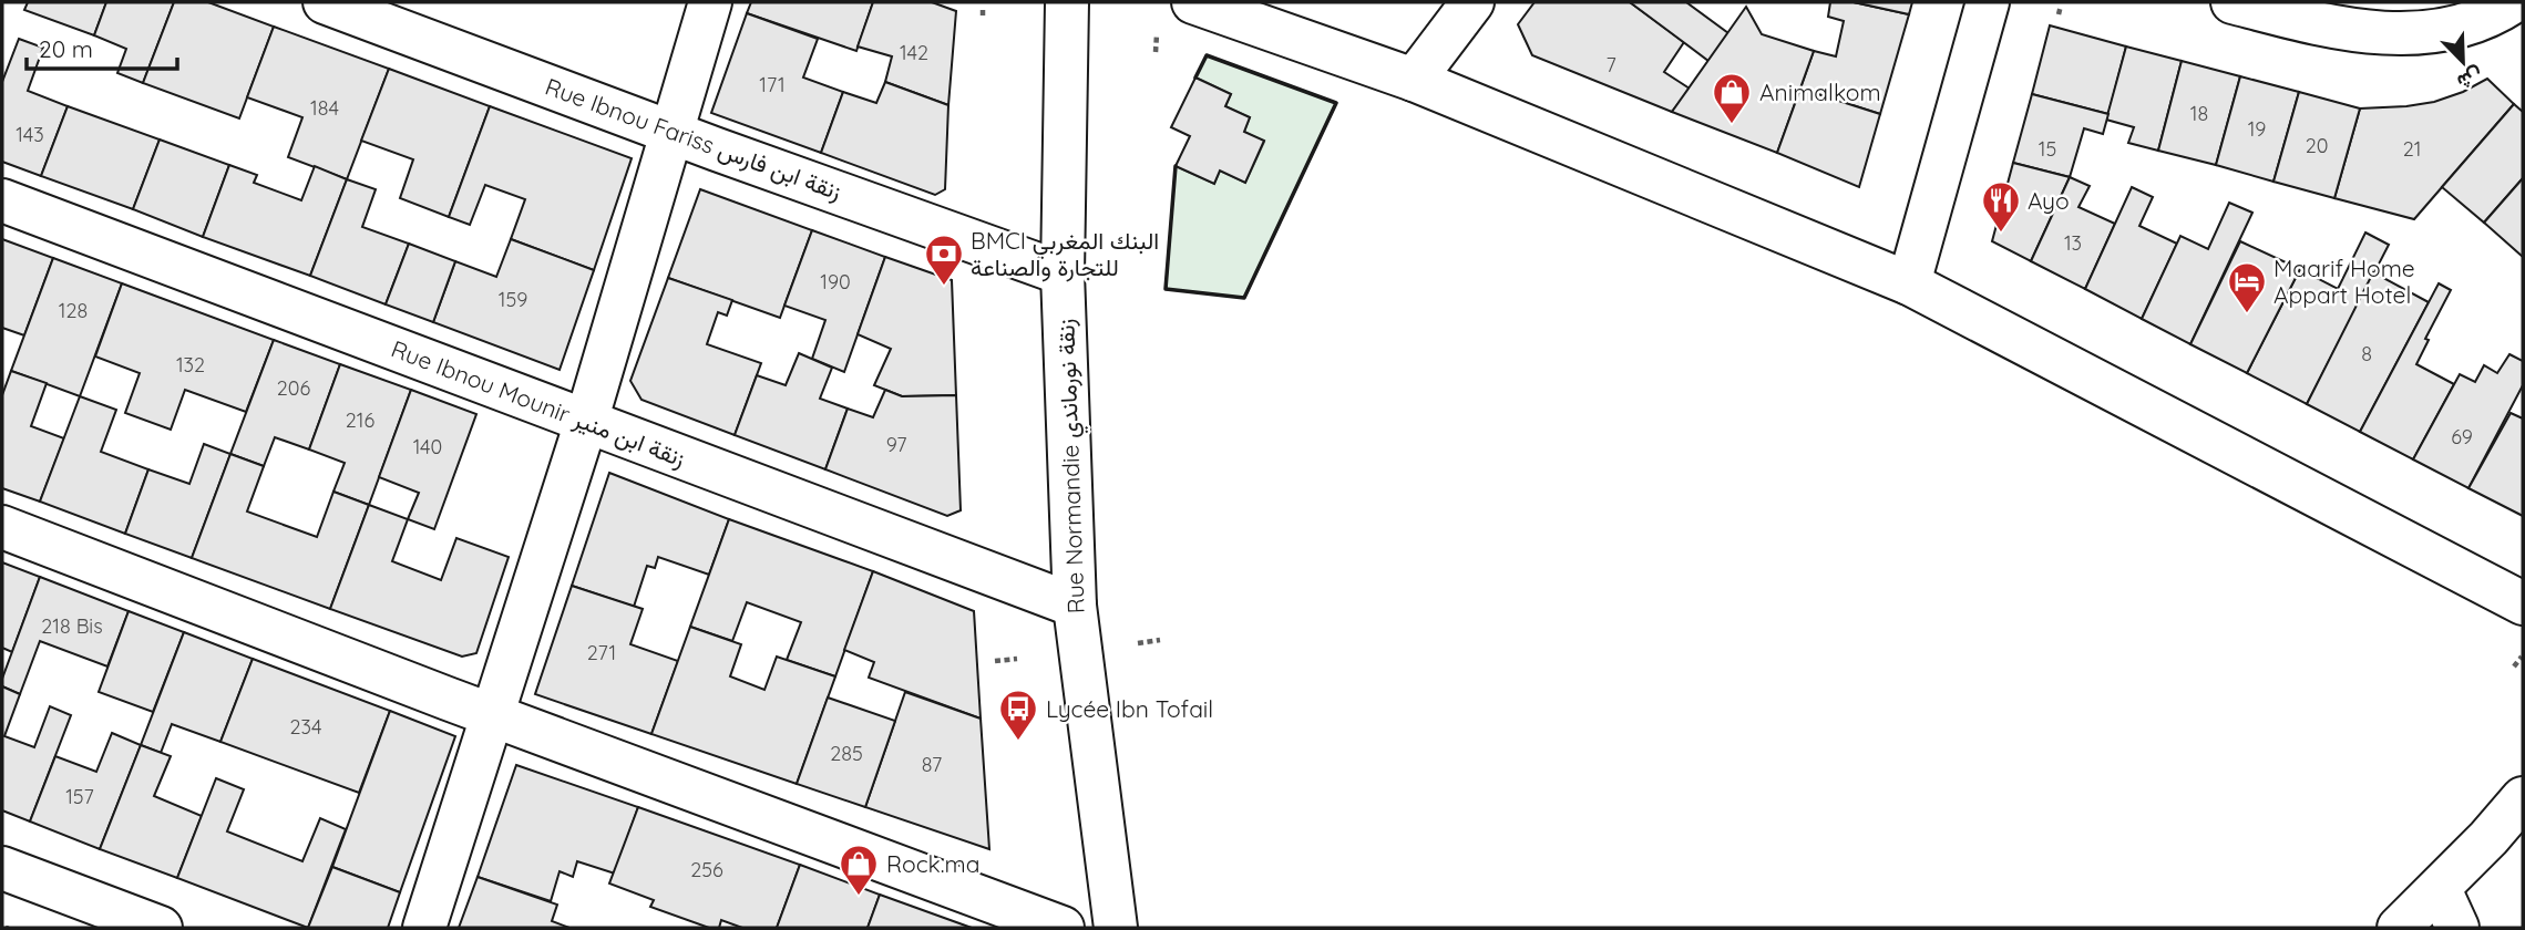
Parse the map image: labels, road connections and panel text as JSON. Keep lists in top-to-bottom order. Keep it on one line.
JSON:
{"streets":{"street":["Rue Ibnou Fariss زنقة ابن فارس","Rue Ibnou Mounir زنقة ابن منير","Rue Normandie زنقة نورماندي"]},"crossings":[["Rue Ibnou Fariss زنقة ابن فارس","Rue Normandie زنقة نورماندي"],["Rue Ibnou Mounir زنقة ابن منير","Rue Normandie زنقة نورماندي"]],"places":{"shop":["Animalkom","Rock.ma"],"restaurant":["Ayo"],"bank":["BMCI البنك المغربي للتجارة والصناعة"],"hotel":["Maarif Home Appart Hotel"],"bus stop":["Lycée Ibn Tofail"]},"house_numbers":["142","7","171","184","18","19","143","20","15","21","13","190","159","128","8","132","206","216","69","97","140","218 Bis","271","234","285","87","157","256"],"scale_bar":"20 m","north":"bottom right"}
